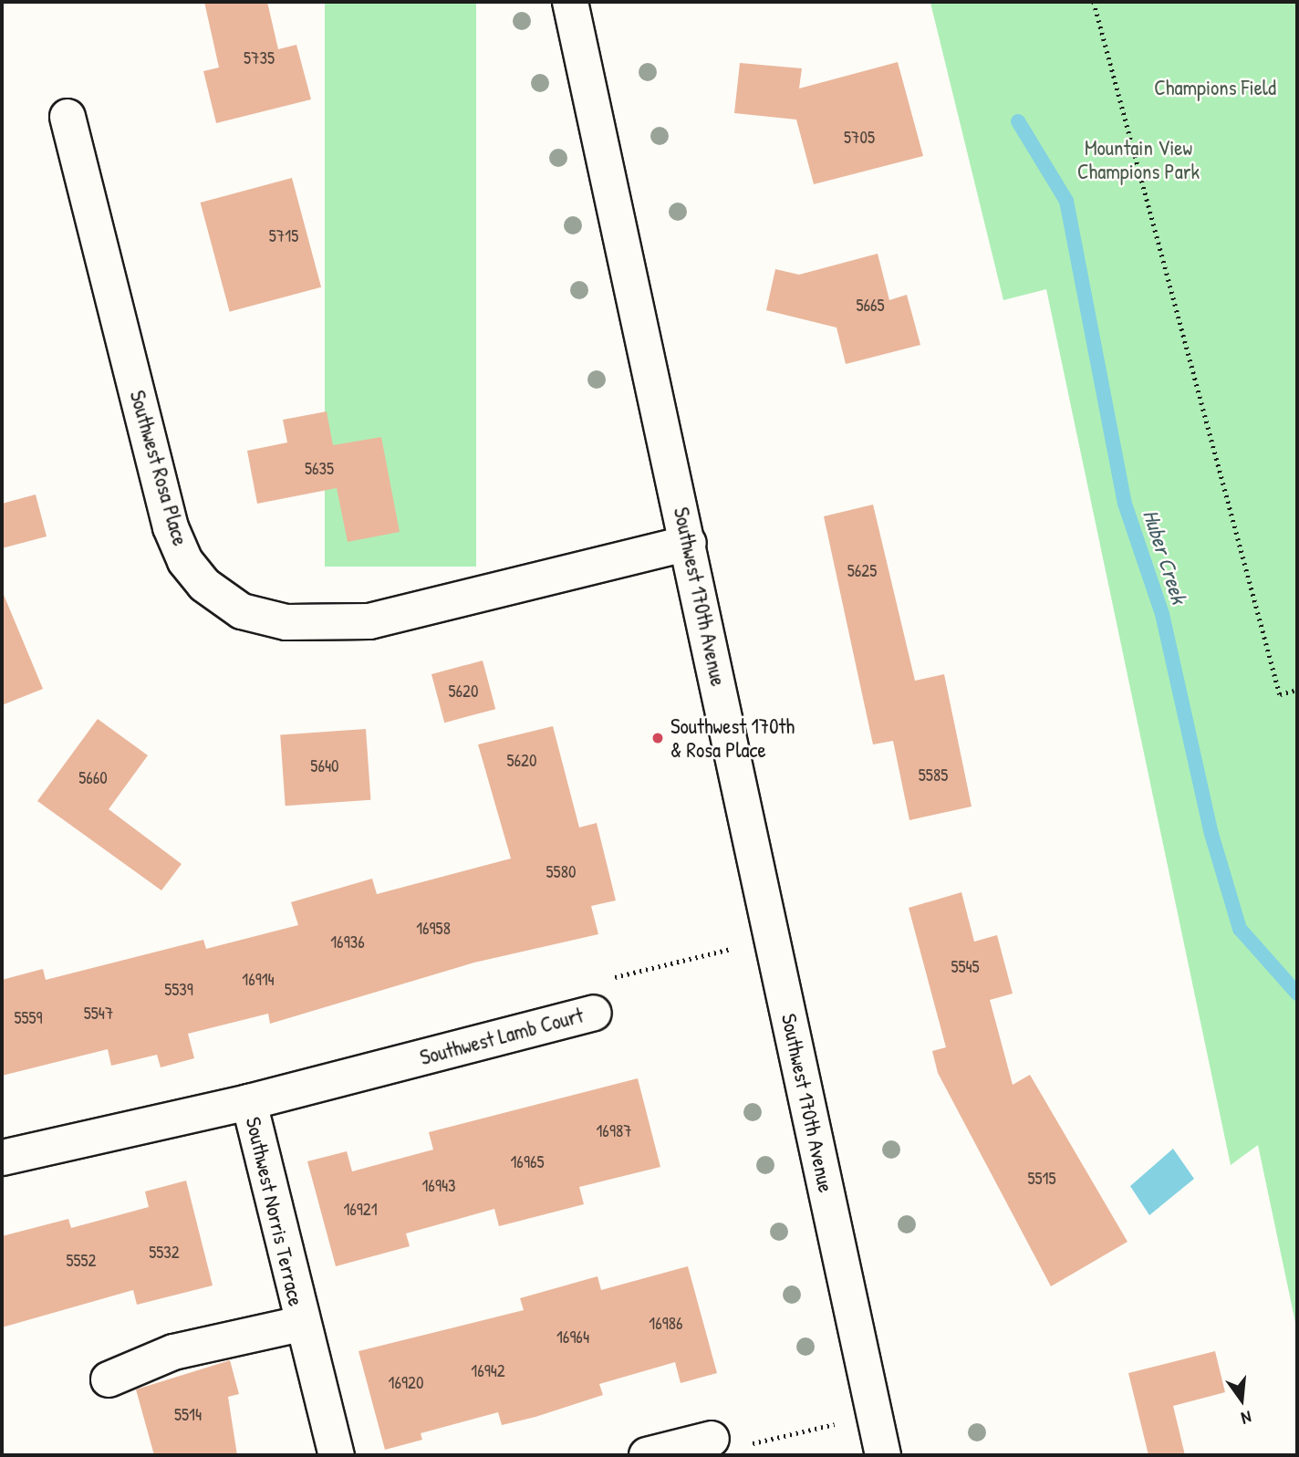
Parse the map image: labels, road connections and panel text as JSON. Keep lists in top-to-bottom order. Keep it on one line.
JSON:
{"streets":{"street":["Southwest Rosa Place","Southwest 170th Avenue","Southwest Lamb Court","Southwest Norris Terrace"]},"crossings":[["Southwest Rosa Place","Southwest 170th Avenue"],["Southwest 170th Avenue","Southwest Lamb Court"],["Southwest Lamb Court","Southwest Norris Terrace"]],"water":["Huber Creek"],"parks":["Champions Field","Mountain View Champions Park"],"places":["Southwest 170th & Rosa Place"],"house_numbers":["5735","5705","5715","5665","5635","5625","5620","5620","5640","5585","5660","5580","16958","16936","5545","16914","5539","5547","5559","16987","16965","5515","16943","16921","5532","5552","16986","16964","16942","16920","5514"],"north":"bottom"}
